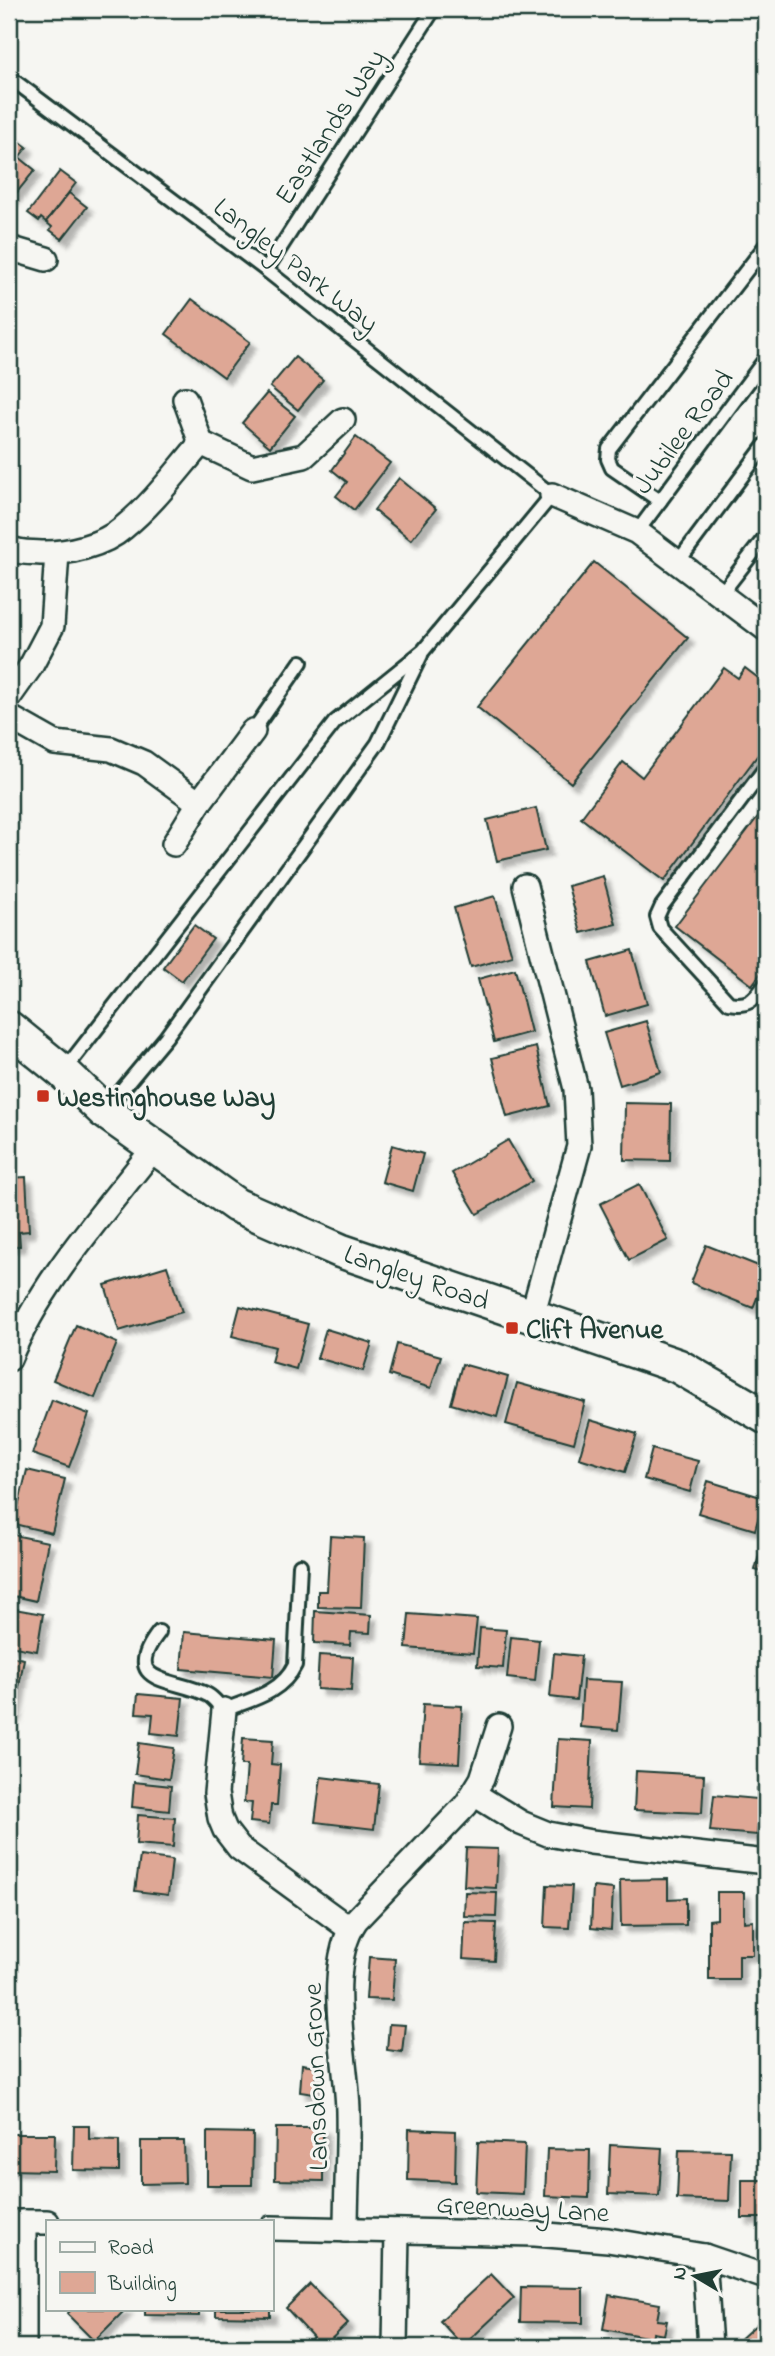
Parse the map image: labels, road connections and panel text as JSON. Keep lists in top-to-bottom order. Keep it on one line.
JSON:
{"streets":{"main road":["Langley Road"],"street":["Lansdown Grove","Greenway Lane"],"lane":["Eastlands Way","Langley Park Way","Jubilee Road"]},"crossings":[["Eastlands Way","Langley Park Way"],["Lansdown Grove","Greenway Lane"]],"places":{"transit":["Westinghouse Way","Clift Avenue"]},"legend":["Road","Building"],"north":"left"}
